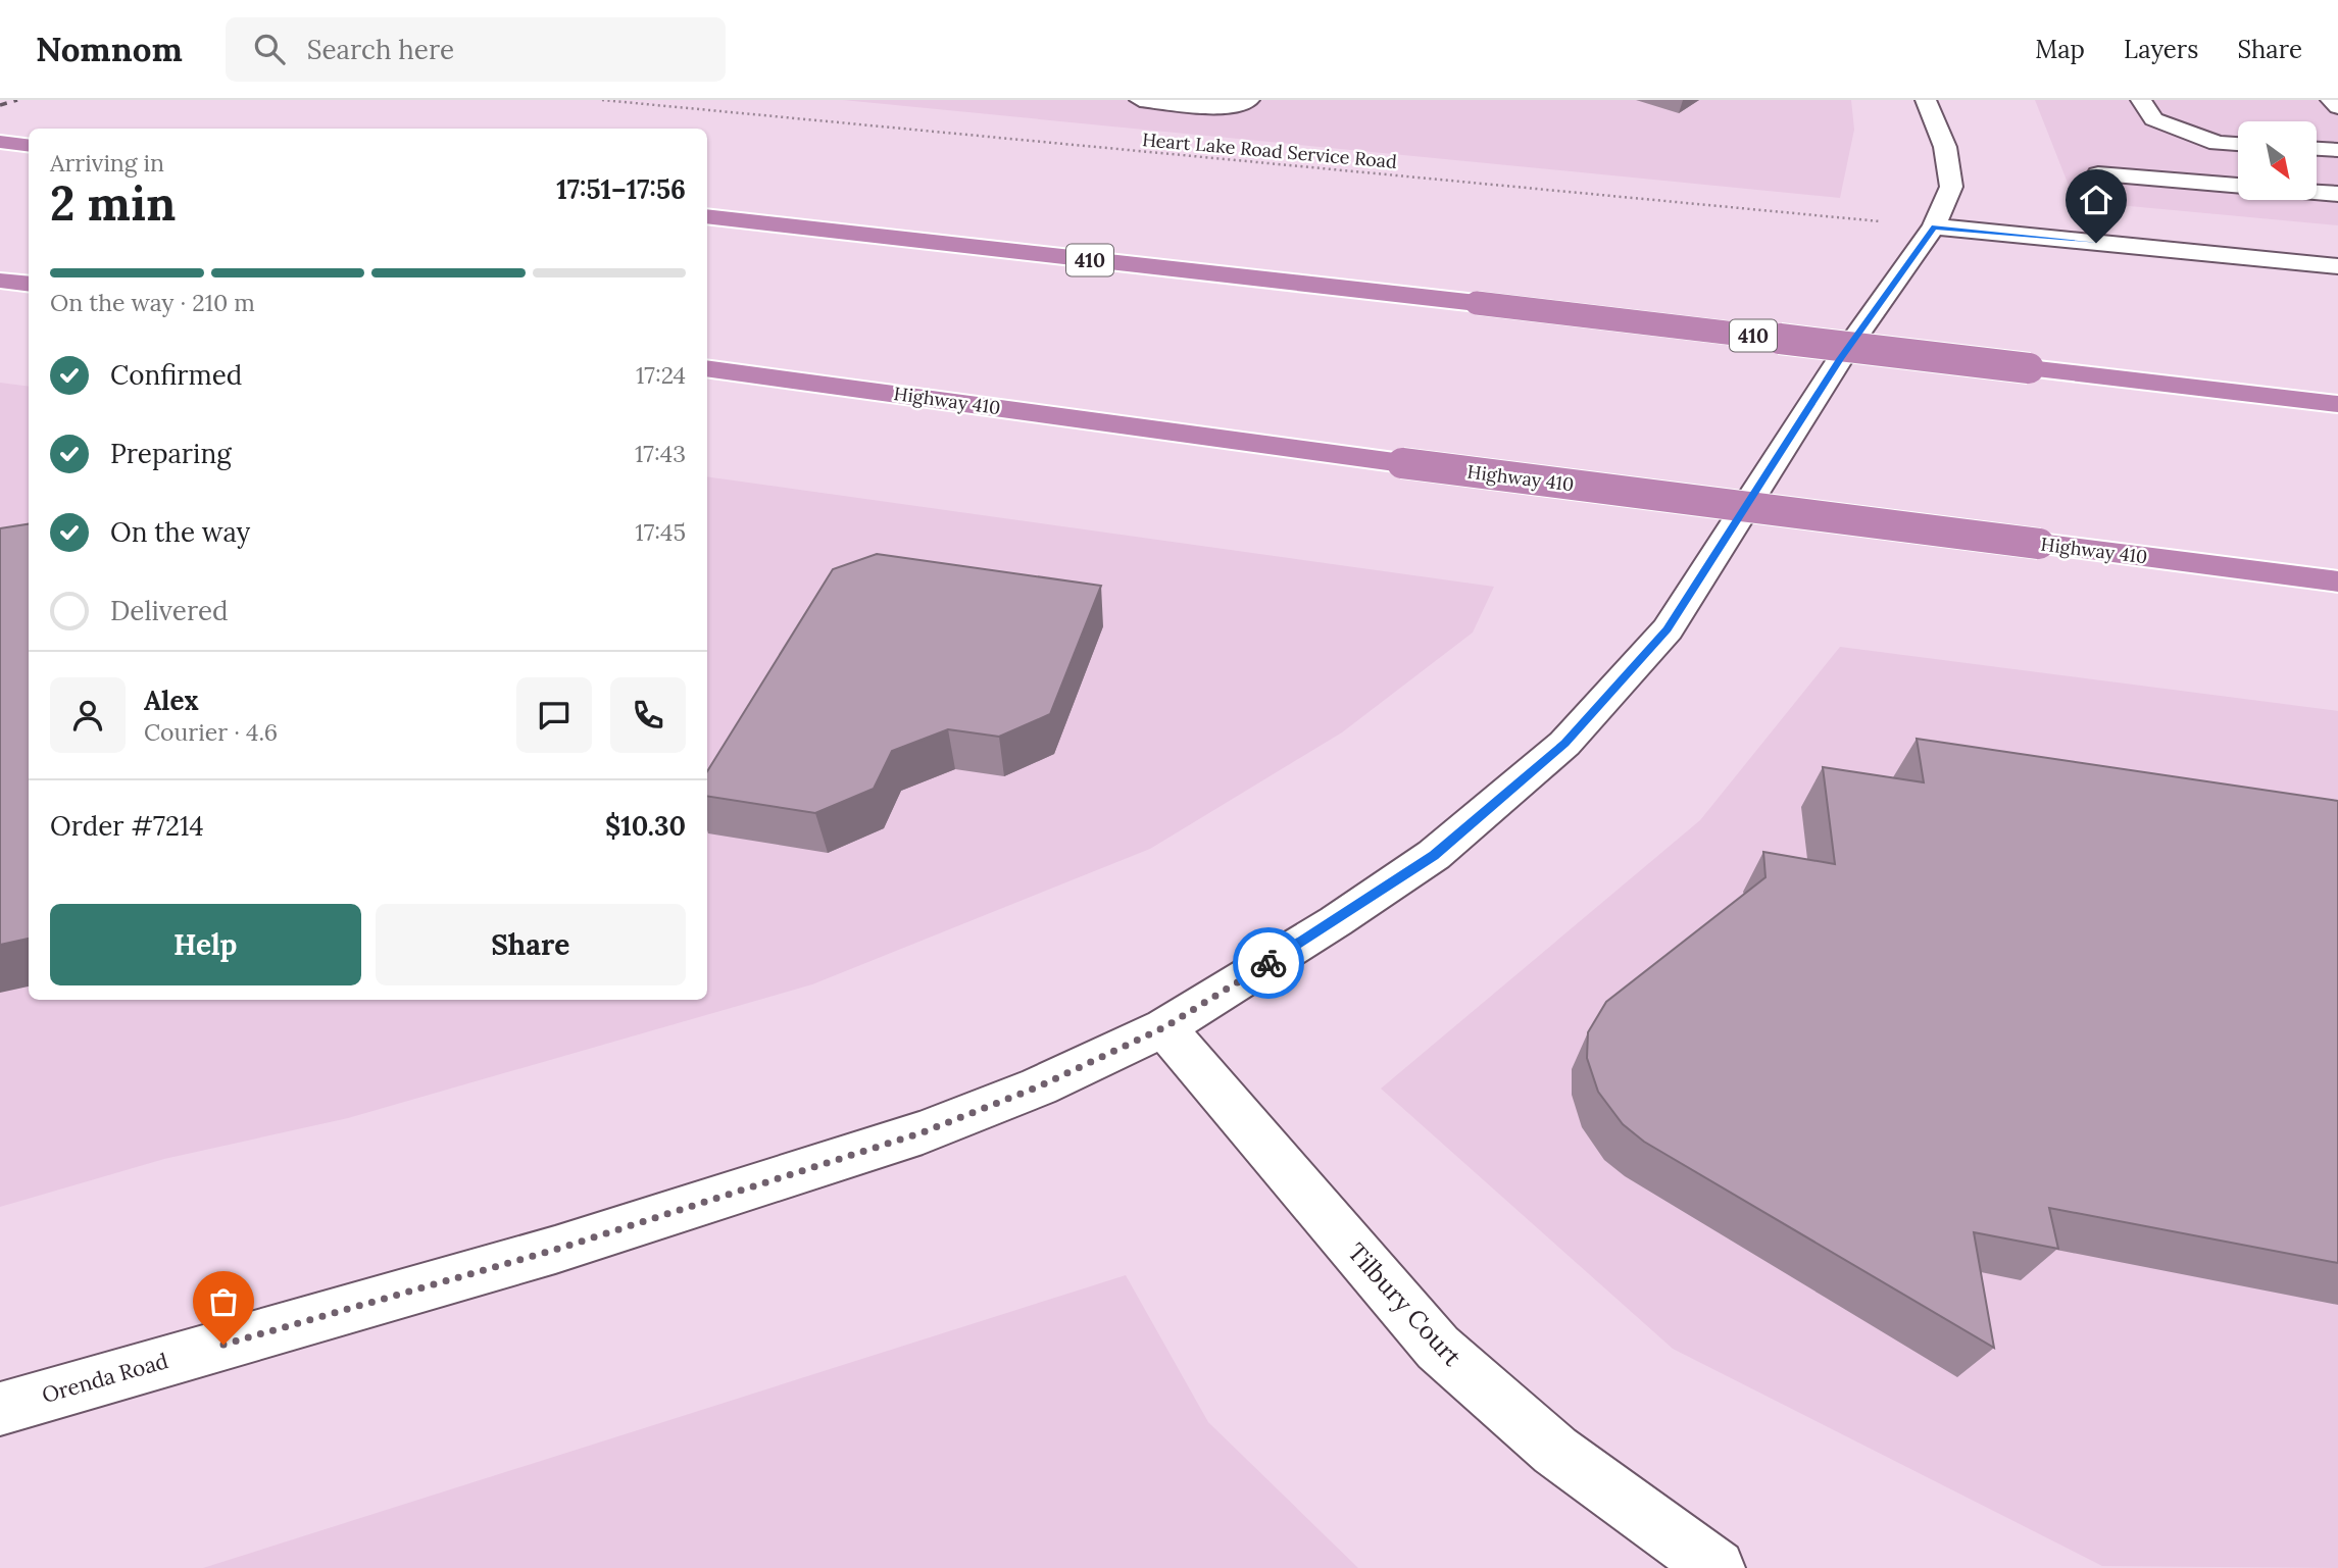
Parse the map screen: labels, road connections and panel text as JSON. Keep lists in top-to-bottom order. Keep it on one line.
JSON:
{"streets":{"highway":["410","Highway 410"],"street":["Tilbury Court","Orenda Road"],"path":["Heart Lake Road Service Road"]},"crossings":[["Heart Lake Road Service Road","Orenda Road"],["Tilbury Court","Orenda Road"]],"north":"bottom right","page":{"header":"Nomnom","search":"Search here","nav":["Map","Layers","Share"],"heading":["2 min","Arriving in","17:51–17:56"],"panel":["Alex","Courier · 4.6","Order #7214","$10.30"],"bar":"On the way · 210 m","list":[["Confirmed","17:24"],["Preparing","17:43"],["On the way","17:45"],"Delivered"],"buttons":["Help","Share"]}}
